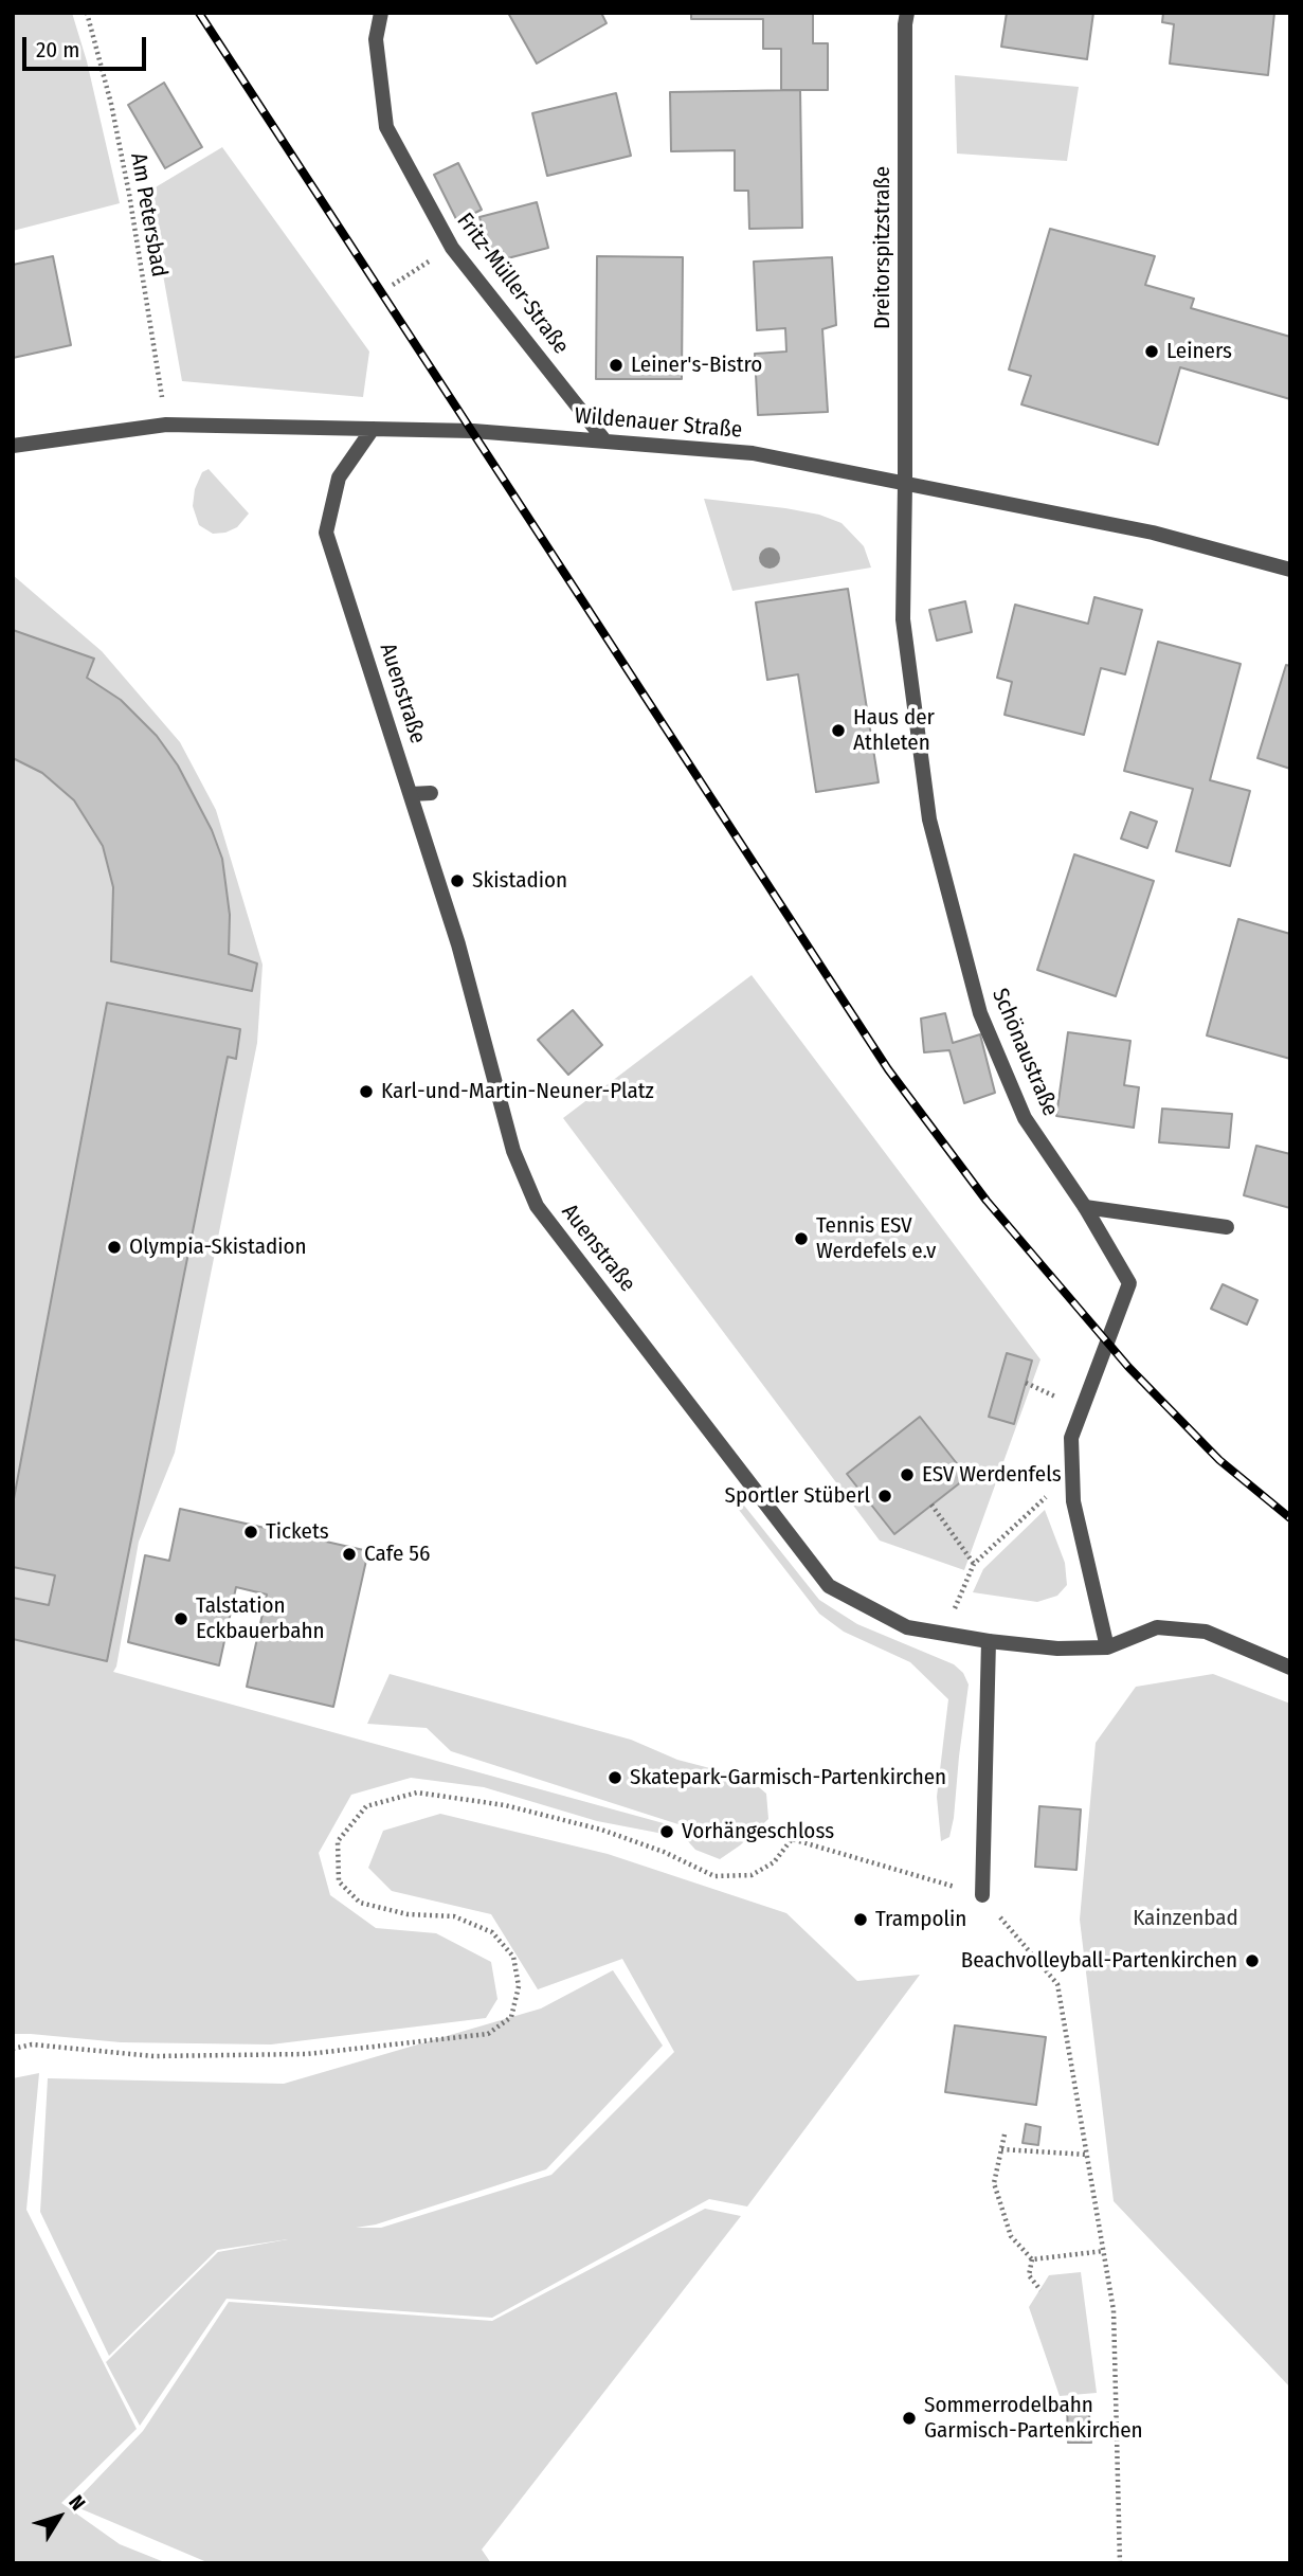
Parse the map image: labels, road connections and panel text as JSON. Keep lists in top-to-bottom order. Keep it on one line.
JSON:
{"streets":{"street":["Dreitorspitzstraße","Fritz-Müller-Straße","Wildenauer Straße","Auenstraße","Schönaustraße"],"path":["Am Petersbad"]},"crossings":[["Am Petersbad","Wildenauer Straße"],["Dreitorspitzstraße","Wildenauer Straße"],["Dreitorspitzstraße","Schönaustraße"],["Fritz-Müller-Straße","Wildenauer Straße"],["Wildenauer Straße","Auenstraße"],["Wildenauer Straße","Schönaustraße"],["Auenstraße","Schönaustraße"]],"parks":["Kainzenbad"],"places":["Leiners","Leiner's-Bistro","Haus der Athleten","Skistadion","Karl-und-Martin-Neuner-Platz","Tennis ESV Werdefels e.v","Olympia-Skistadion","ESV Werdenfels","Sportler Stüberl","Tickets","Cafe 56","Talstation Eckbauerbahn","Skatepark-Garmisch-Partenkirchen","Vorhängeschloss","Trampolin","Beachvolleyball-Partenkirchen","Sommerrodelbahn Garmisch-Partenkirchen"],"scale_bar":"20 m","north":"top right"}
